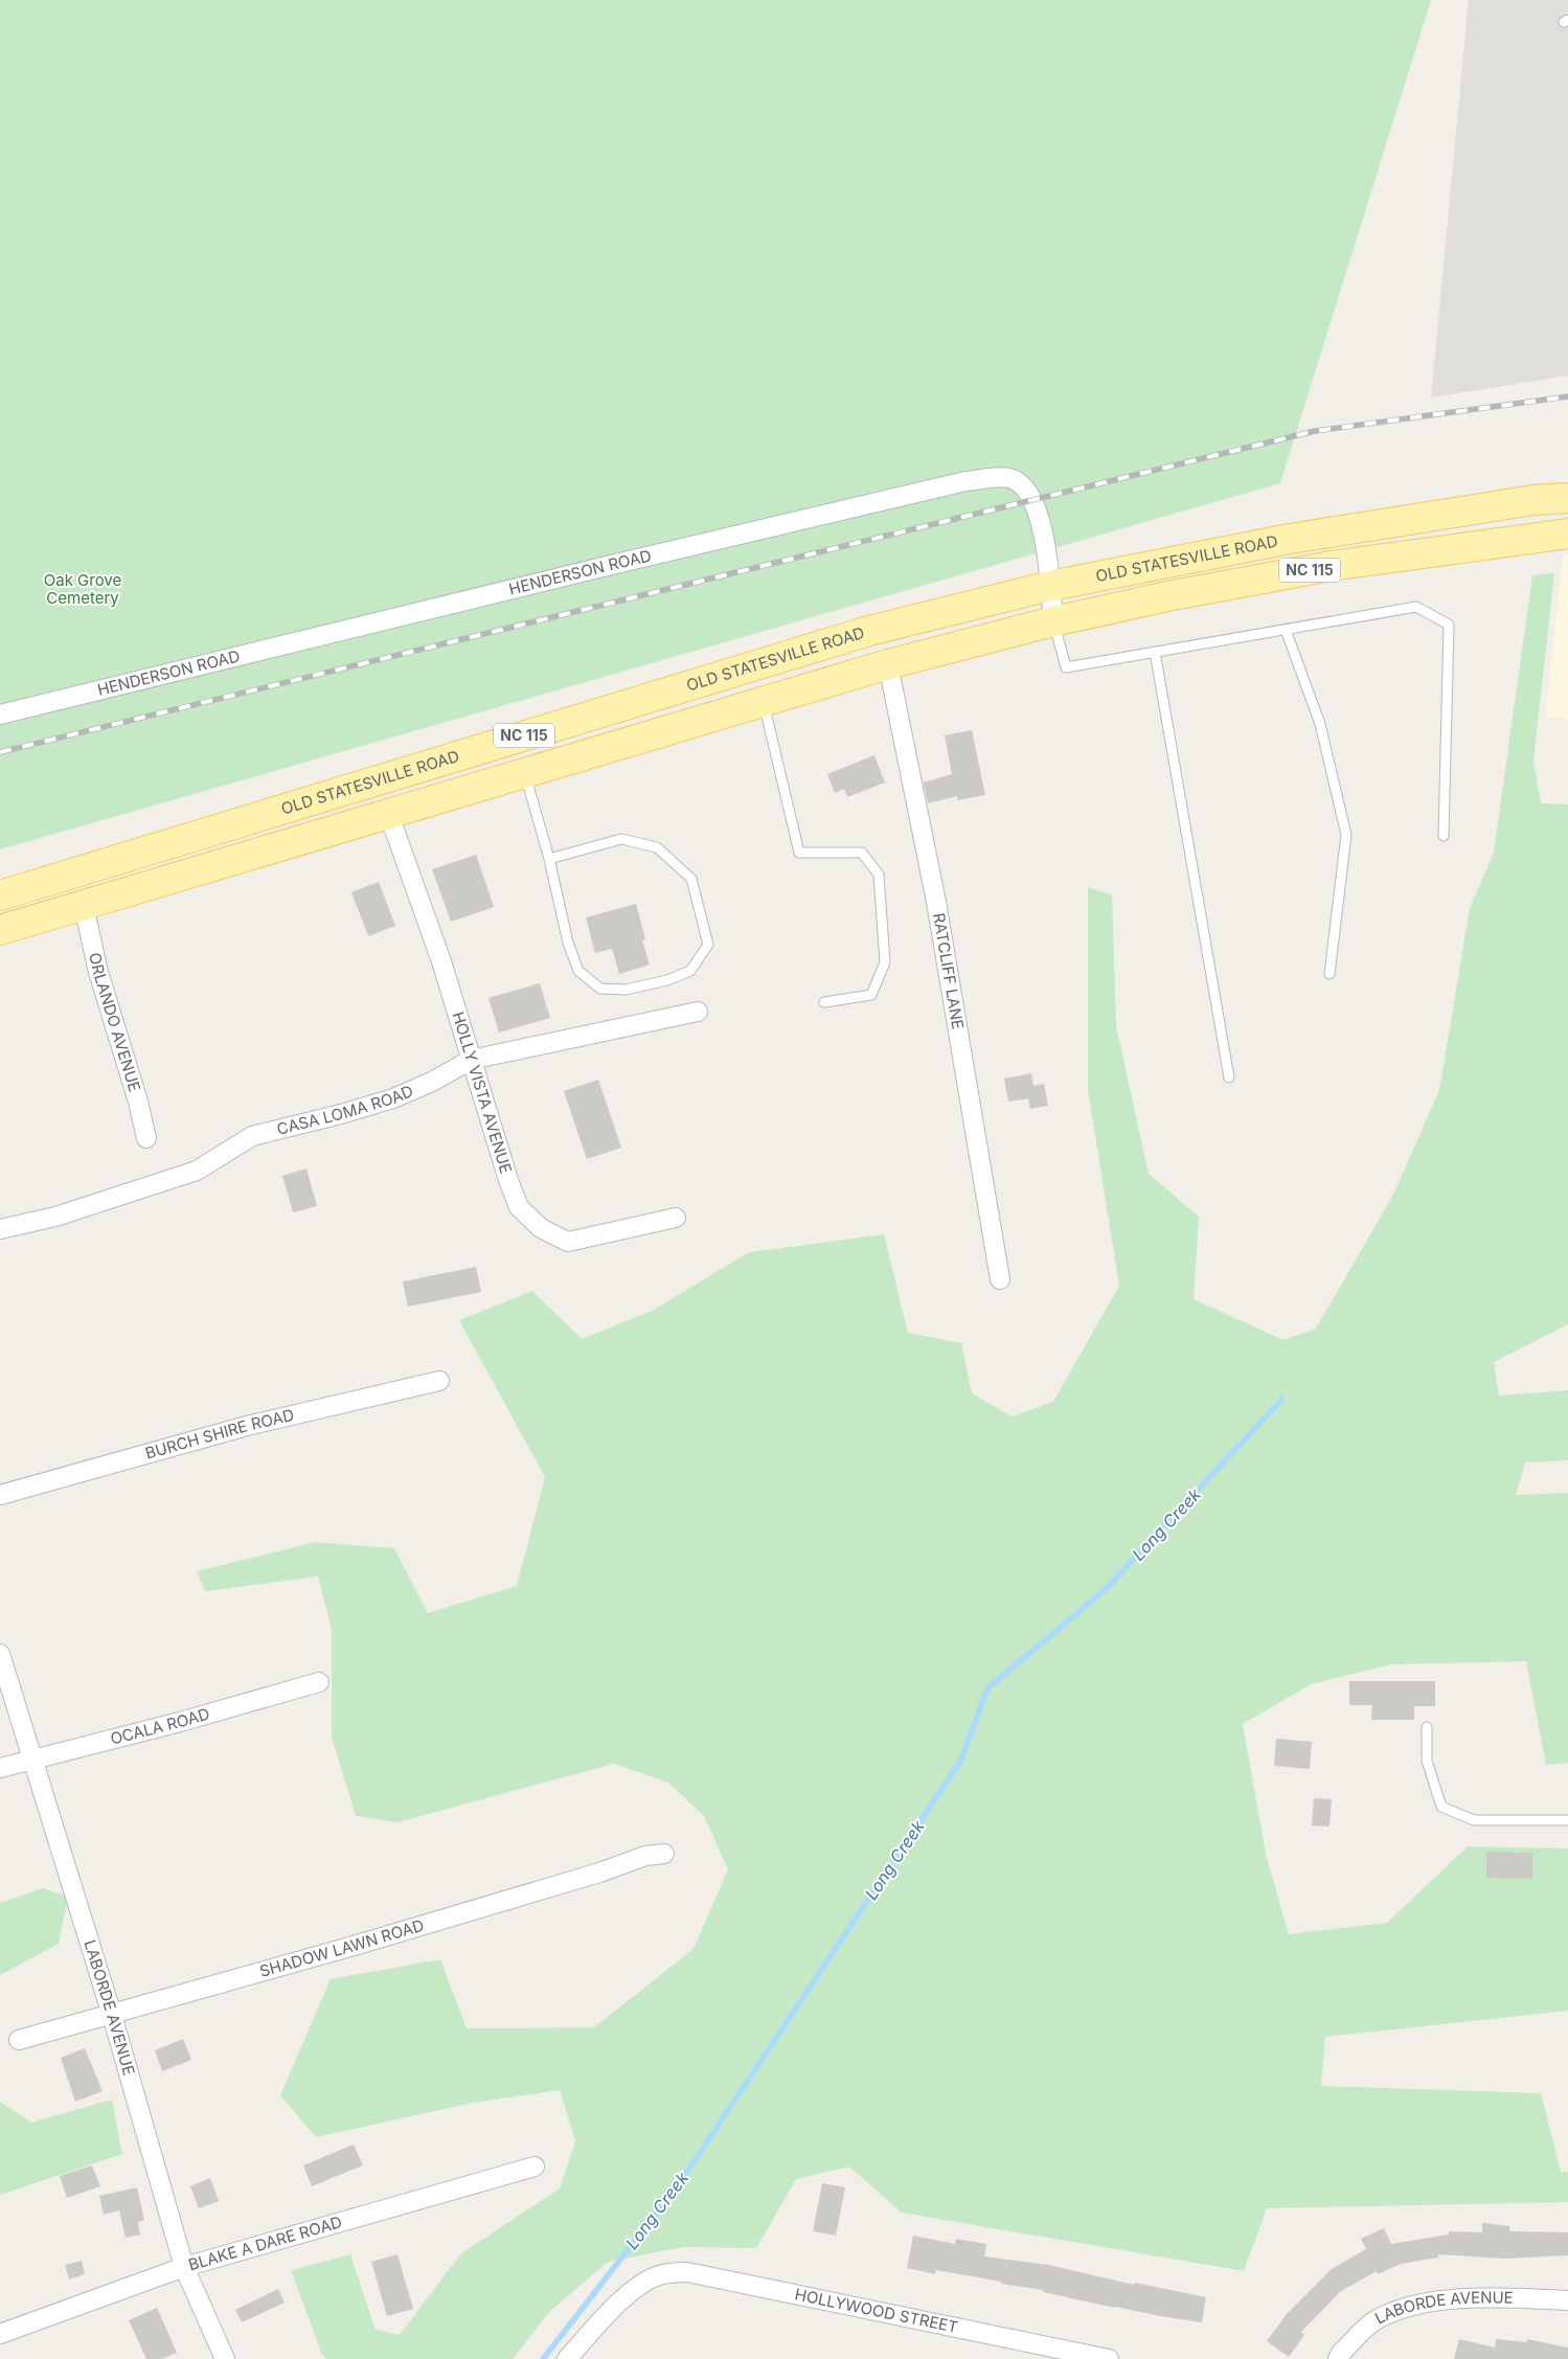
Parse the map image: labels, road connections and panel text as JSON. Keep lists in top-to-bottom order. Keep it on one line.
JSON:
{"streets":{"main road":["OLD STATESVILLE ROAD","NC 115"],"street":["HENDERSON ROAD","RATCLIFF LANE","ORLANDO AVENUE","HOLLY VISTA AVENUE","CASA LOMA ROAD","BURCH SHIRE ROAD","OCALA ROAD","SHADOW LAWN ROAD","LABORDE AVENUE","BLAKE A DARE ROAD","HOLLYWOOD STREET"]},"crossings":[["OLD STATESVILLE ROAD","HENDERSON ROAD"],["NC 115","HENDERSON ROAD"],["NC 115","RATCLIFF LANE"],["NC 115","ORLANDO AVENUE"],["NC 115","HOLLY VISTA AVENUE"],["HOLLY VISTA AVENUE","CASA LOMA ROAD"],["OCALA ROAD","LABORDE AVENUE"],["SHADOW LAWN ROAD","LABORDE AVENUE"],["LABORDE AVENUE","BLAKE A DARE ROAD"]],"water":["Long Creek"],"parks":["Oak Grove Cemetery"]}
